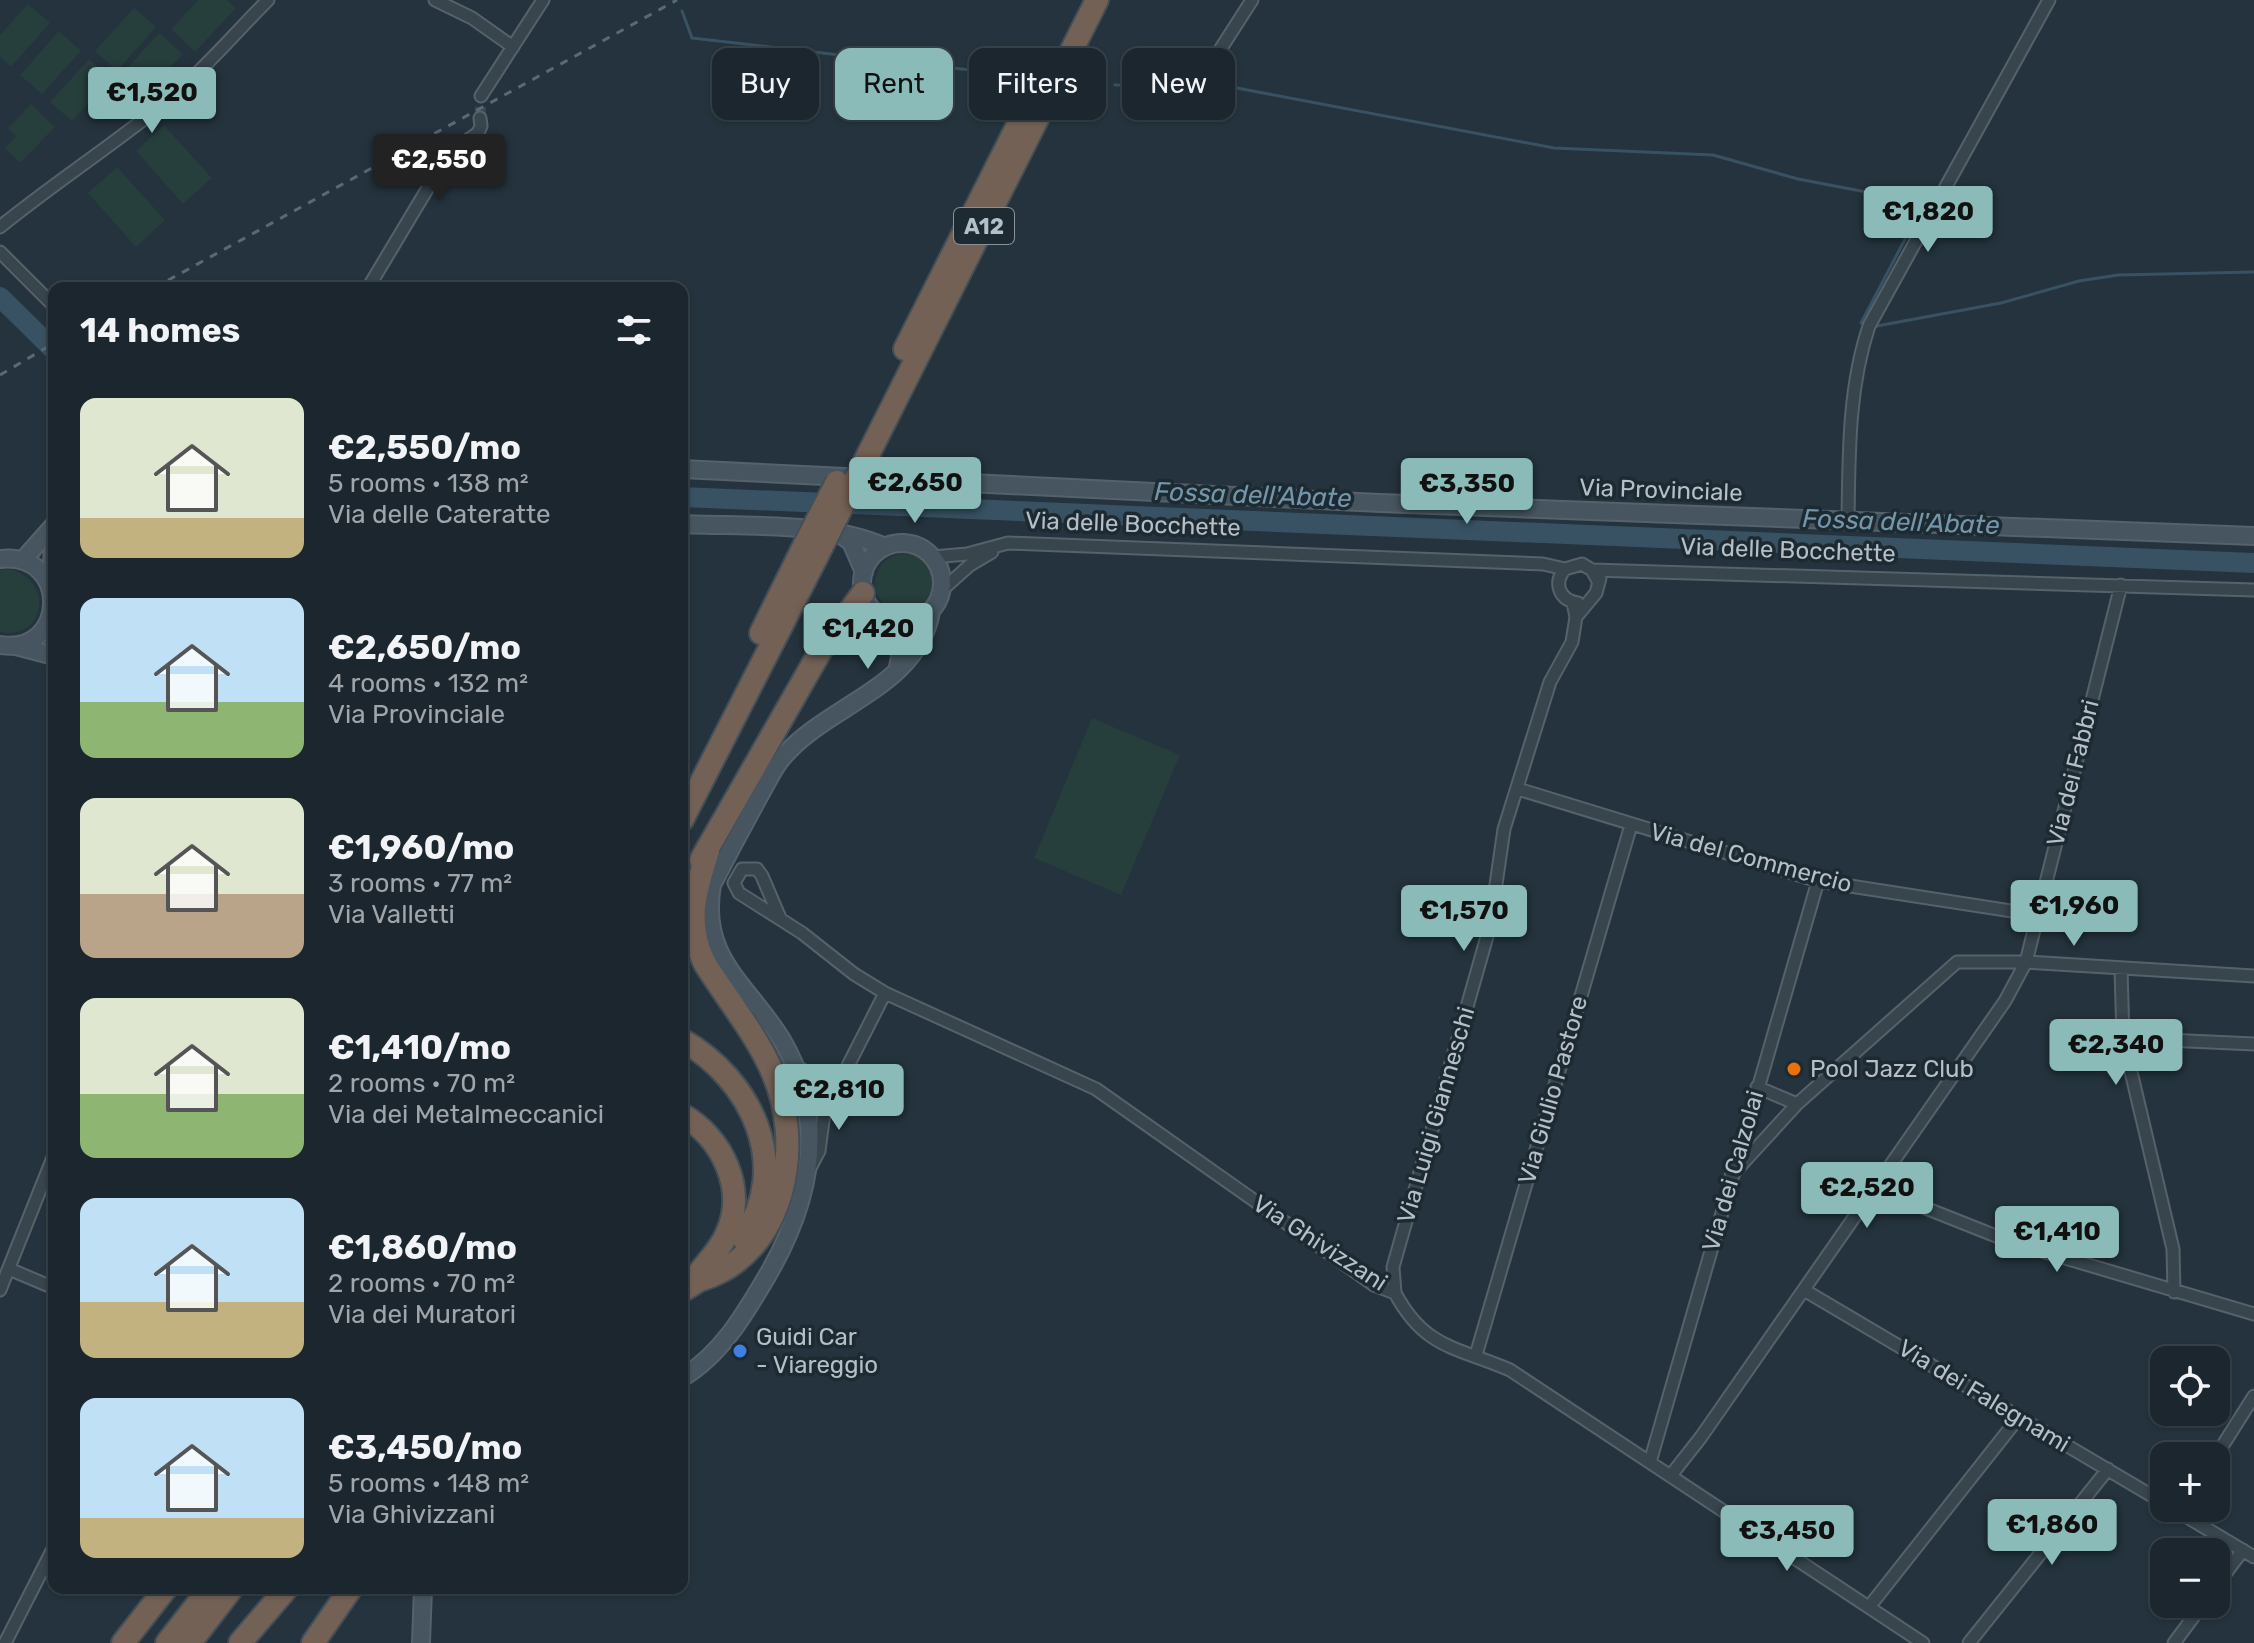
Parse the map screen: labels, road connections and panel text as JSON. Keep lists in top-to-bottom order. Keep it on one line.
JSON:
{"streets":{"highway":["A12"],"main road":["Via Provinciale"],"street":["Via delle Bocchette","Via dei Fabbri","Via del Commercio","Via Giulio Pastore","Via Luigi Gianneschi","Via dei Calzolai","Via Ghivizzani","Via dei Falegnami"]},"crossings":[["Via delle Bocchette","Via dei Fabbri"],["Via delle Bocchette","Via Luigi Gianneschi"],["Via dei Fabbri","Via del Commercio"],["Via dei Fabbri","Via Ghivizzani"],["Via dei Fabbri","Via dei Falegnami"],["Via del Commercio","Via Giulio Pastore"],["Via del Commercio","Via Luigi Gianneschi"],["Via del Commercio","Via dei Calzolai"],["Via Giulio Pastore","Via Ghivizzani"],["Via Luigi Gianneschi","Via Ghivizzani"],["Via dei Calzolai","Via Ghivizzani"]],"water":["Fossa dell'Abate"],"places":["Pool Jazz Club","Guidi Car - Viareggio"],"page":{"chip":["Buy","Rent","Filters","New"],"price":["€1,520","€2,550","€1,820","€2,650","€3,350","€1,420","€1,960","€1,570","€2,340","€2,810","€2,520","€1,410","€1,860","€3,450"],"heading":"14 homes","list":[{"name":"€2,550/mo","note":"5 rooms · 138 m² · Via delle Cateratte"},{"name":"€2,650/mo","note":"4 rooms · 132 m² · Via Provinciale"},{"name":"€1,960/mo","note":"3 rooms · 77 m² · Via Valletti"},{"name":"€1,410/mo","note":"2 rooms · 70 m² · Via dei Metalmeccanici"},{"name":"€1,860/mo","note":"2 rooms · 70 m² · Via dei Muratori"},{"name":"€3,450/mo","note":"5 rooms · 148 m² · Via Ghivizzani"}],"map_buttons":["+","−"]}}
